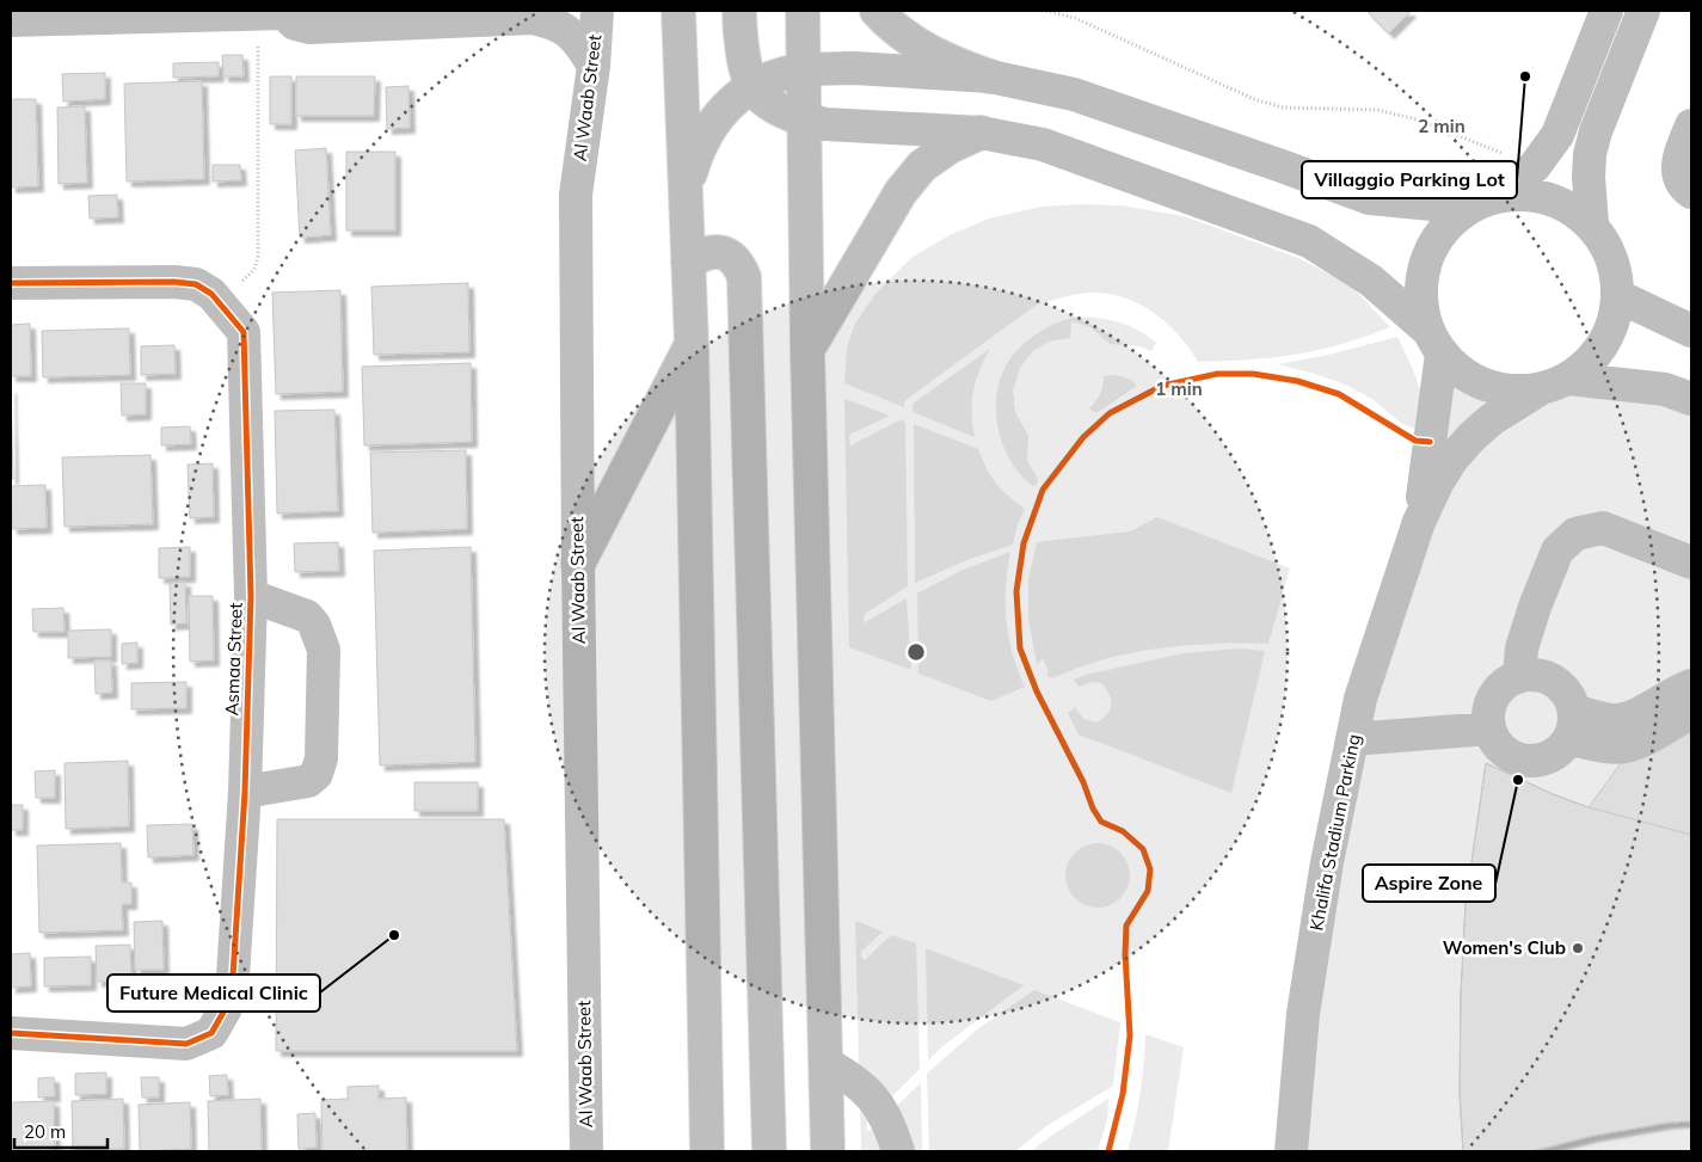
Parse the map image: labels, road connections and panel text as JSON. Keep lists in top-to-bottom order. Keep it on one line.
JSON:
{"streets":{"main road":["Al Waab Street","Asmaa Street","Khalifa Stadium Parking"]},"places":["Villaggio Parking Lot","Aspire Zone","Future Medical Clinic","Women's Club"],"scale_bar":"20 m","rings":["2 min","1 min"]}
